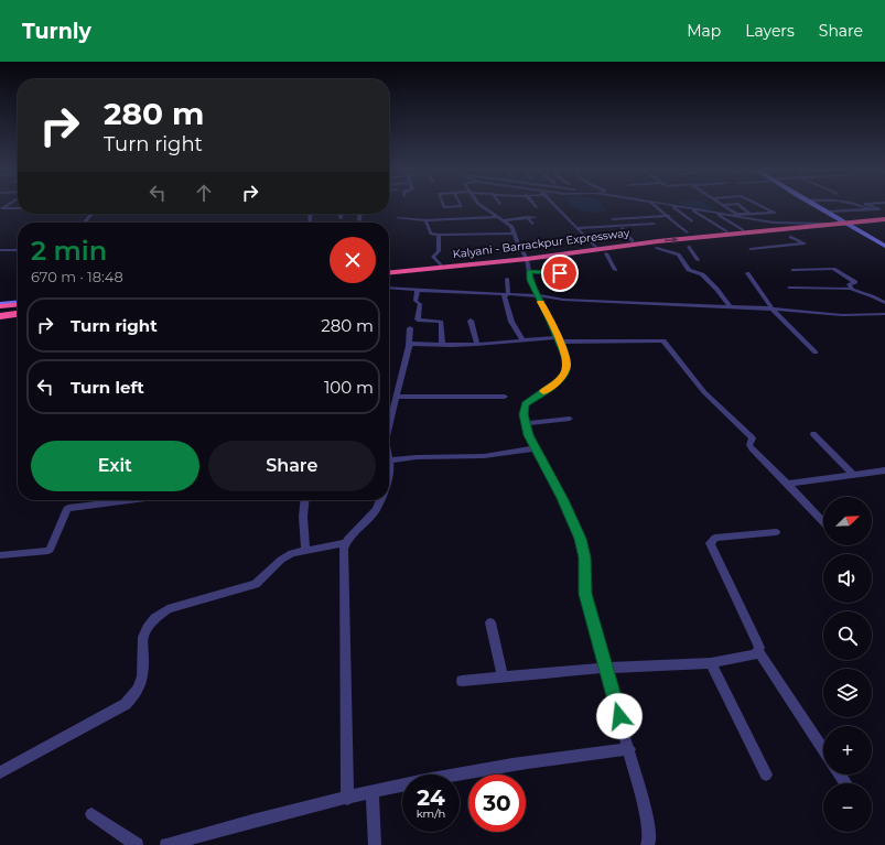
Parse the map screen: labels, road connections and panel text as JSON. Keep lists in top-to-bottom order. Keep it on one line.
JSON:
{"streets":{"highway":["Kalyani - Barrackpur Expressway"]},"north":"top right","page":{"header":"Turnly","nav":["Map","Layers","Share"],"turn":["280 m","Turn right"],"heading":["2 min","670 m · 18:48"],"list":[{"name":"Turn right","value":"280 m"},{"name":"Turn left","value":"100 m"}],"buttons":["Exit","Share"],"map_buttons":["+","−"],"speed":"24 km/h","limit":"30"}}
